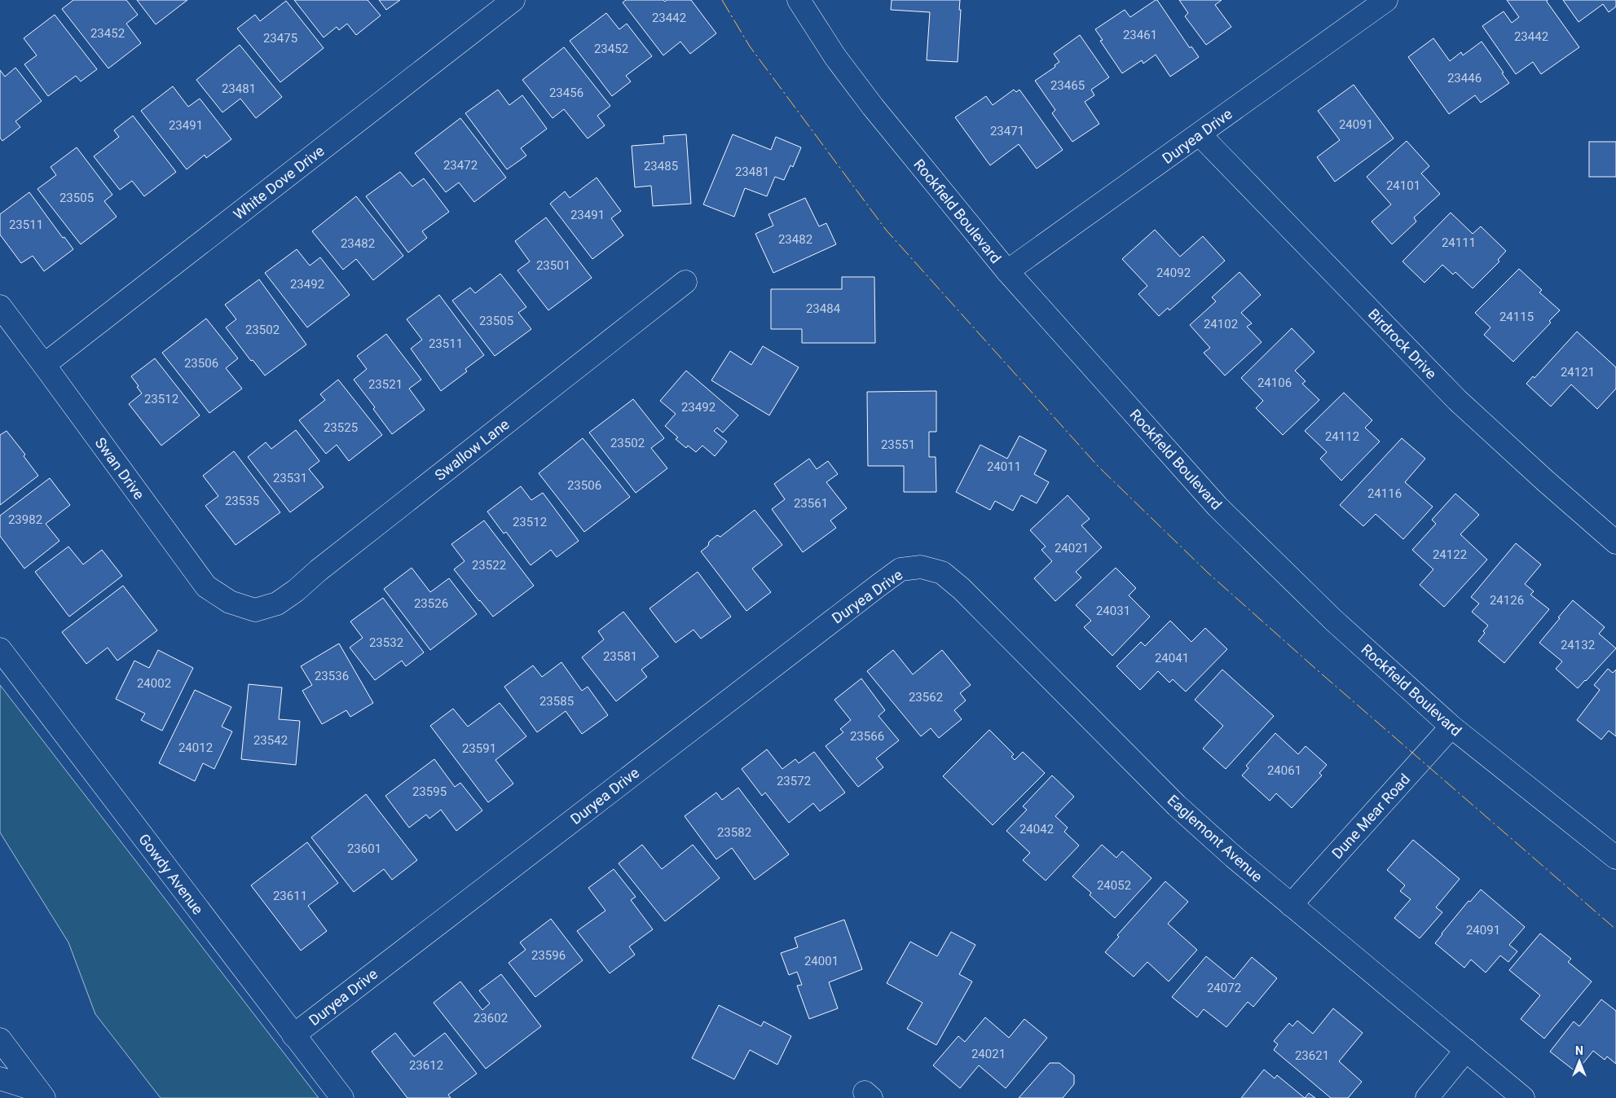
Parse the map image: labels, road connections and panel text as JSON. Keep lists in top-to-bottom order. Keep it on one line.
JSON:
{"streets":{"main road":["Duryea Drive","White Dove Drive","Rockfield Boulevard","Birdrock Drive","Swallow Lane","Swan Drive","Dune Mear Road","Eaglemont Avenue","Gowdy Avenue"]},"crossings":[["Duryea Drive","Rockfield Boulevard"],["Duryea Drive","Birdrock Drive"],["Duryea Drive","Eaglemont Avenue"],["Duryea Drive","Gowdy Avenue"],["White Dove Drive","Swan Drive"],["Rockfield Boulevard","Dune Mear Road"],["Swallow Lane","Swan Drive"],["Dune Mear Road","Eaglemont Avenue"]],"house_numbers":["23442","23452","23461","23442","23475","23452","23446","23465","23481","23456","24091","23491","23471","23472","23485","23481","24101","23505","23491","23511","23482","24111","23482","23501","24092","23492","23484","24115","23505","24102","23502","23511","23506","24121","24106","23521","23512","23492","23525","24112","23502","23551","24011","23531","23506","24116","23535","23561","23982","23512","24021","24122","23522","24126","23526","24031","23532","24132","23581","24041","23536","24002","23562","23585","23566","23542","24012","23591","24061","23572","23595","24042","23582","23601","24052","23611","24091","23596","24001","24072","23602","24021","23621","23612"],"north":"top"}
